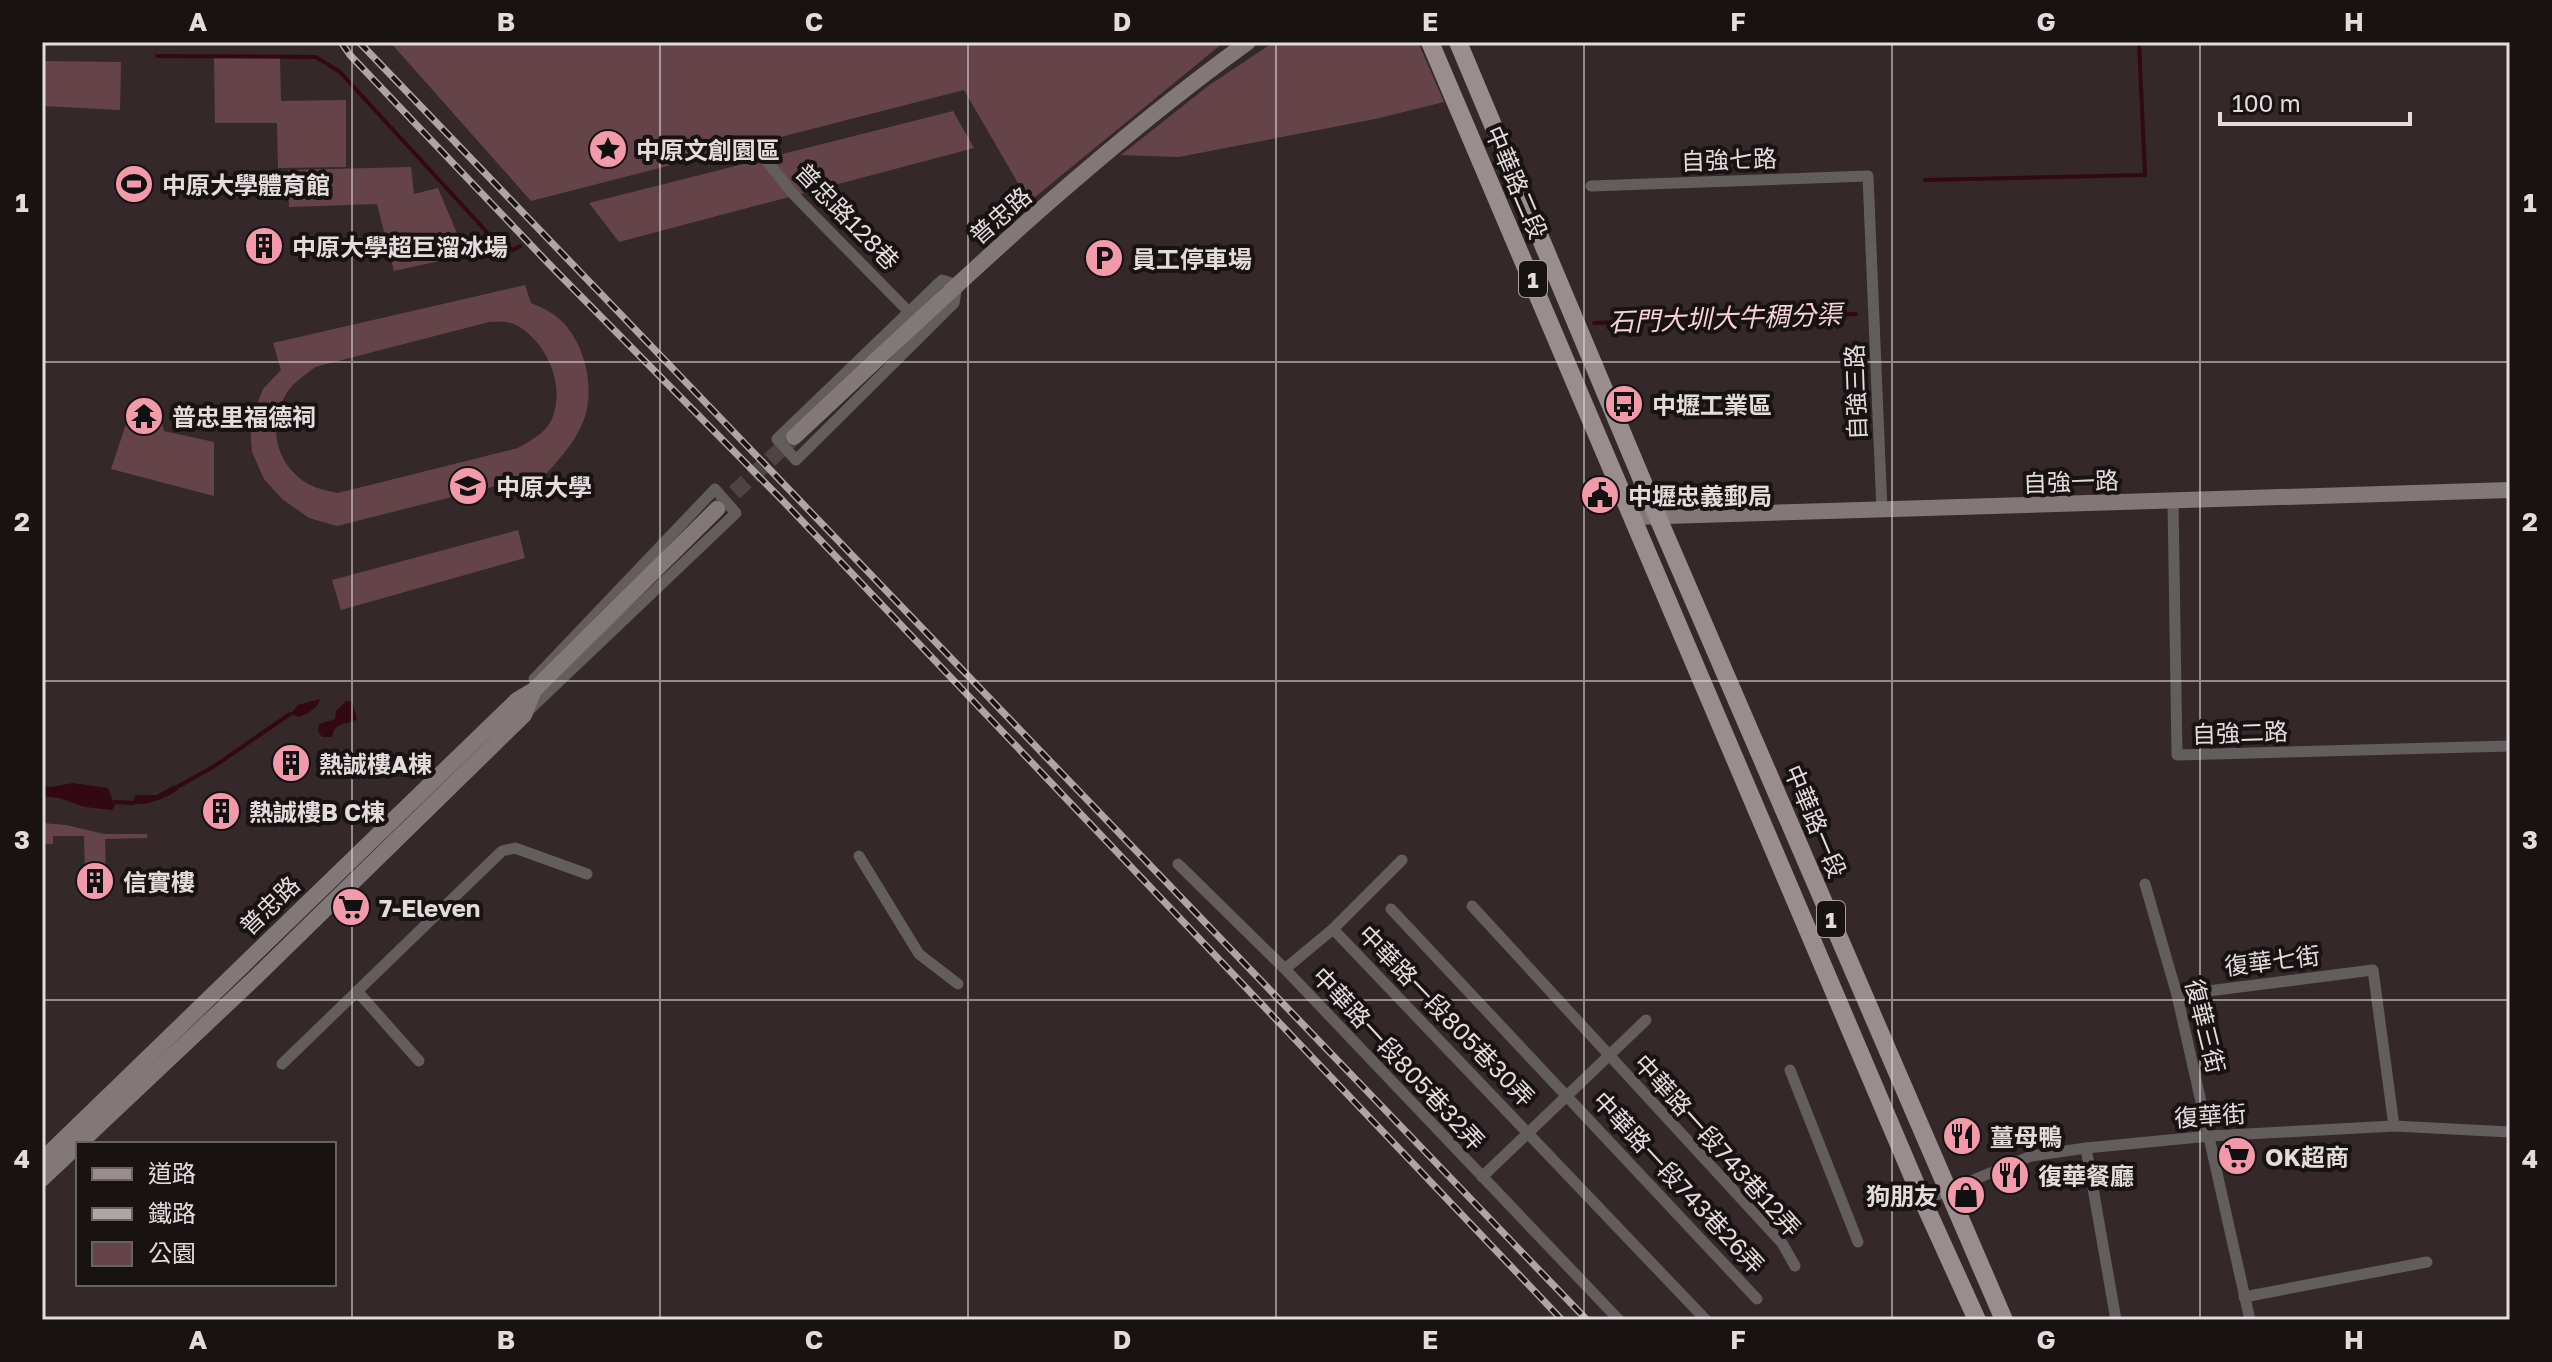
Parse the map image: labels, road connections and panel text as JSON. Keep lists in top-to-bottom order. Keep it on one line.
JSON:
{"streets":{"main road":["中華路二段","1","中華路一段"],"street":["自強七路","普忠路","普忠路128巷","自強三路","自強一路","自強二路","復華七街","中華路一段805巷30弄","復華三街","中華路一段805巷32弄","復華街","中華路一段743巷12弄","中華路一段743巷26弄"]},"crossings":[["自強七路","自強三路"],["中華路二段","自強一路"],["中華路二段","中華路一段"],["自強三路","自強一路"],["自強一路","自強二路"],["自強一路","中華路一段"],["中華路一段","復華街"],["復華七街","復華三街"],["復華七街","復華街"],["復華三街","復華街"]],"water":["石門大圳大牛稠分渠"],"places":{"place":["中原文創園區"],"sports":["中原大學體育館"],"building":["中原大學超巨溜冰場","熱誠樓A棟","熱誠樓B C棟","信實樓"],"parking":["員工停車場"],"bus stop":["中壢工業區"],"temple":["普忠里福德祠"],"school or university":["中原大學"],"public building":["中壢忠義郵局"],"supermarket":["7-Eleven","OK超商"],"restaurant":["薑母鴨","復華餐廳"],"shop":["狗朋友"]},"legend":["道路","鐵路","公園"],"scale_bar":"100 m","grid":{"columns":["A","B","C","D","E","F","G","H"],"rows":["1","2","3","4"]}}
